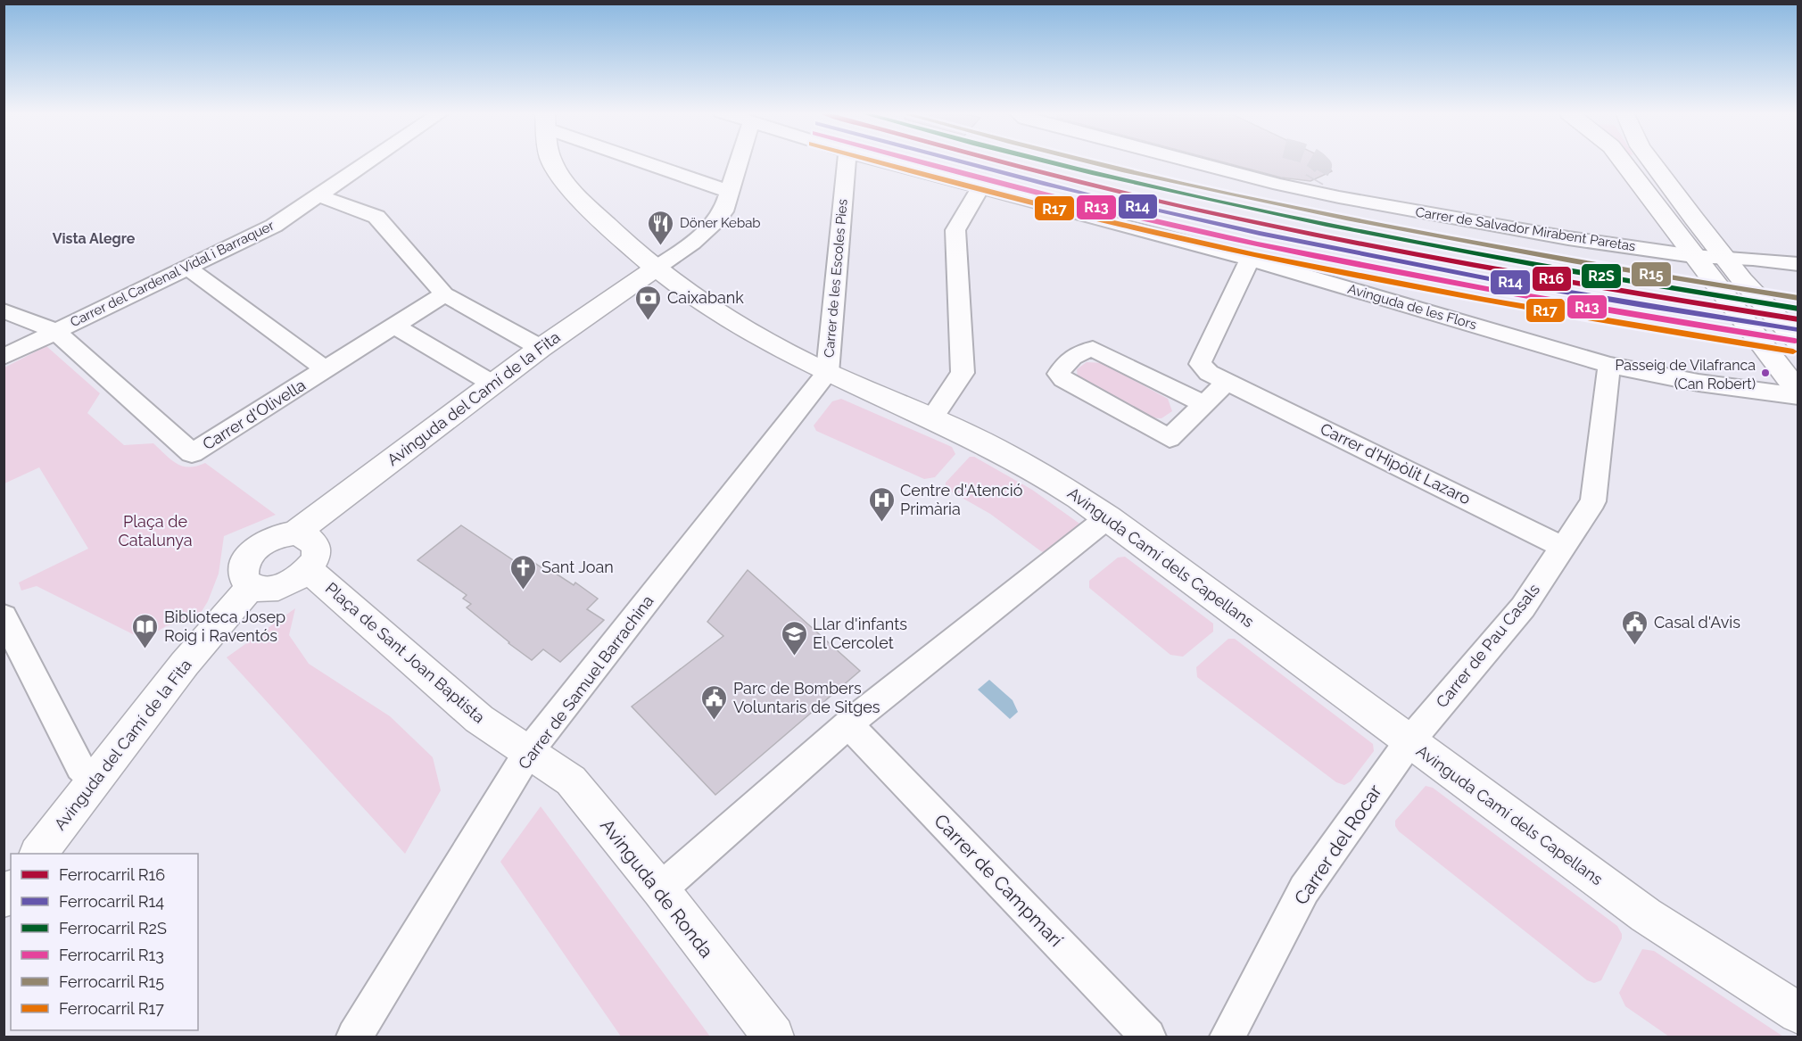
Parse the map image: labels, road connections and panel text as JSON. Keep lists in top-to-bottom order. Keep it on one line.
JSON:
{"streets":{"street":["Carrer de Salvador Mirabent Paretas","Carrer del Cardenal Vidal i Barraquer","Carrer de les Escoles Pies","Avinguda de les Flors","Avinguda del Camí de la Fita","Carrer d'Olivella","Carrer d'Hipòlit Lazaro","Avinguda Camí dels Capellans","Carrer de Pau Casals","Plaça de Sant Joan Baptista","Carrer de Samuel Barrachina","Carrer del Rocar","Carrer de Campmarí","Avinguda de Ronda"]},"crossings":[["Carrer del Cardenal Vidal i Barraquer","Carrer d'Olivella"],["Carrer de les Escoles Pies","Avinguda Camí dels Capellans"],["Carrer de les Escoles Pies","Carrer de Samuel Barrachina"],["Avinguda de les Flors","Carrer d'Hipòlit Lazaro"],["Avinguda de les Flors","Carrer de Pau Casals"],["Avinguda del Camí de la Fita","Avinguda Camí dels Capellans"],["Avinguda del Camí de la Fita","Plaça de Sant Joan Baptista"],["Carrer d'Hipòlit Lazaro","Carrer de Pau Casals"],["Avinguda Camí dels Capellans","Carrer de Pau Casals"],["Avinguda Camí dels Capellans","Carrer de Samuel Barrachina"],["Avinguda Camí dels Capellans","Carrer del Rocar"],["Carrer de Pau Casals","Carrer del Rocar"],["Plaça de Sant Joan Baptista","Carrer de Samuel Barrachina"],["Plaça de Sant Joan Baptista","Avinguda de Ronda"],["Carrer de Samuel Barrachina","Avinguda de Ronda"]],"districts":["Vista Alegre"],"parks":["Plaça de Catalunya"],"places":{"restaurant":["Döner Kebab"],"bank":["Caixabank"],"other":["Passeig de Vilafranca (Can Robert)"],"hospital":["Centre d'Atenció Primària"],"church":["Sant Joan"],"public building":["Casal d'Avis","Parc de Bombers Voluntaris de Sitges"],"library":["Biblioteca Josep Roig i Raventós"],"school or university":["Llar d'infants El Cercolet"]},"lines":["rail line R16","rail line R14","rail line R2S","rail line R13","rail line R15","rail line R17"],"legend":["Ferrocarril R16","Ferrocarril R14","Ferrocarril R2S","Ferrocarril R13","Ferrocarril R15","Ferrocarril R17"]}
